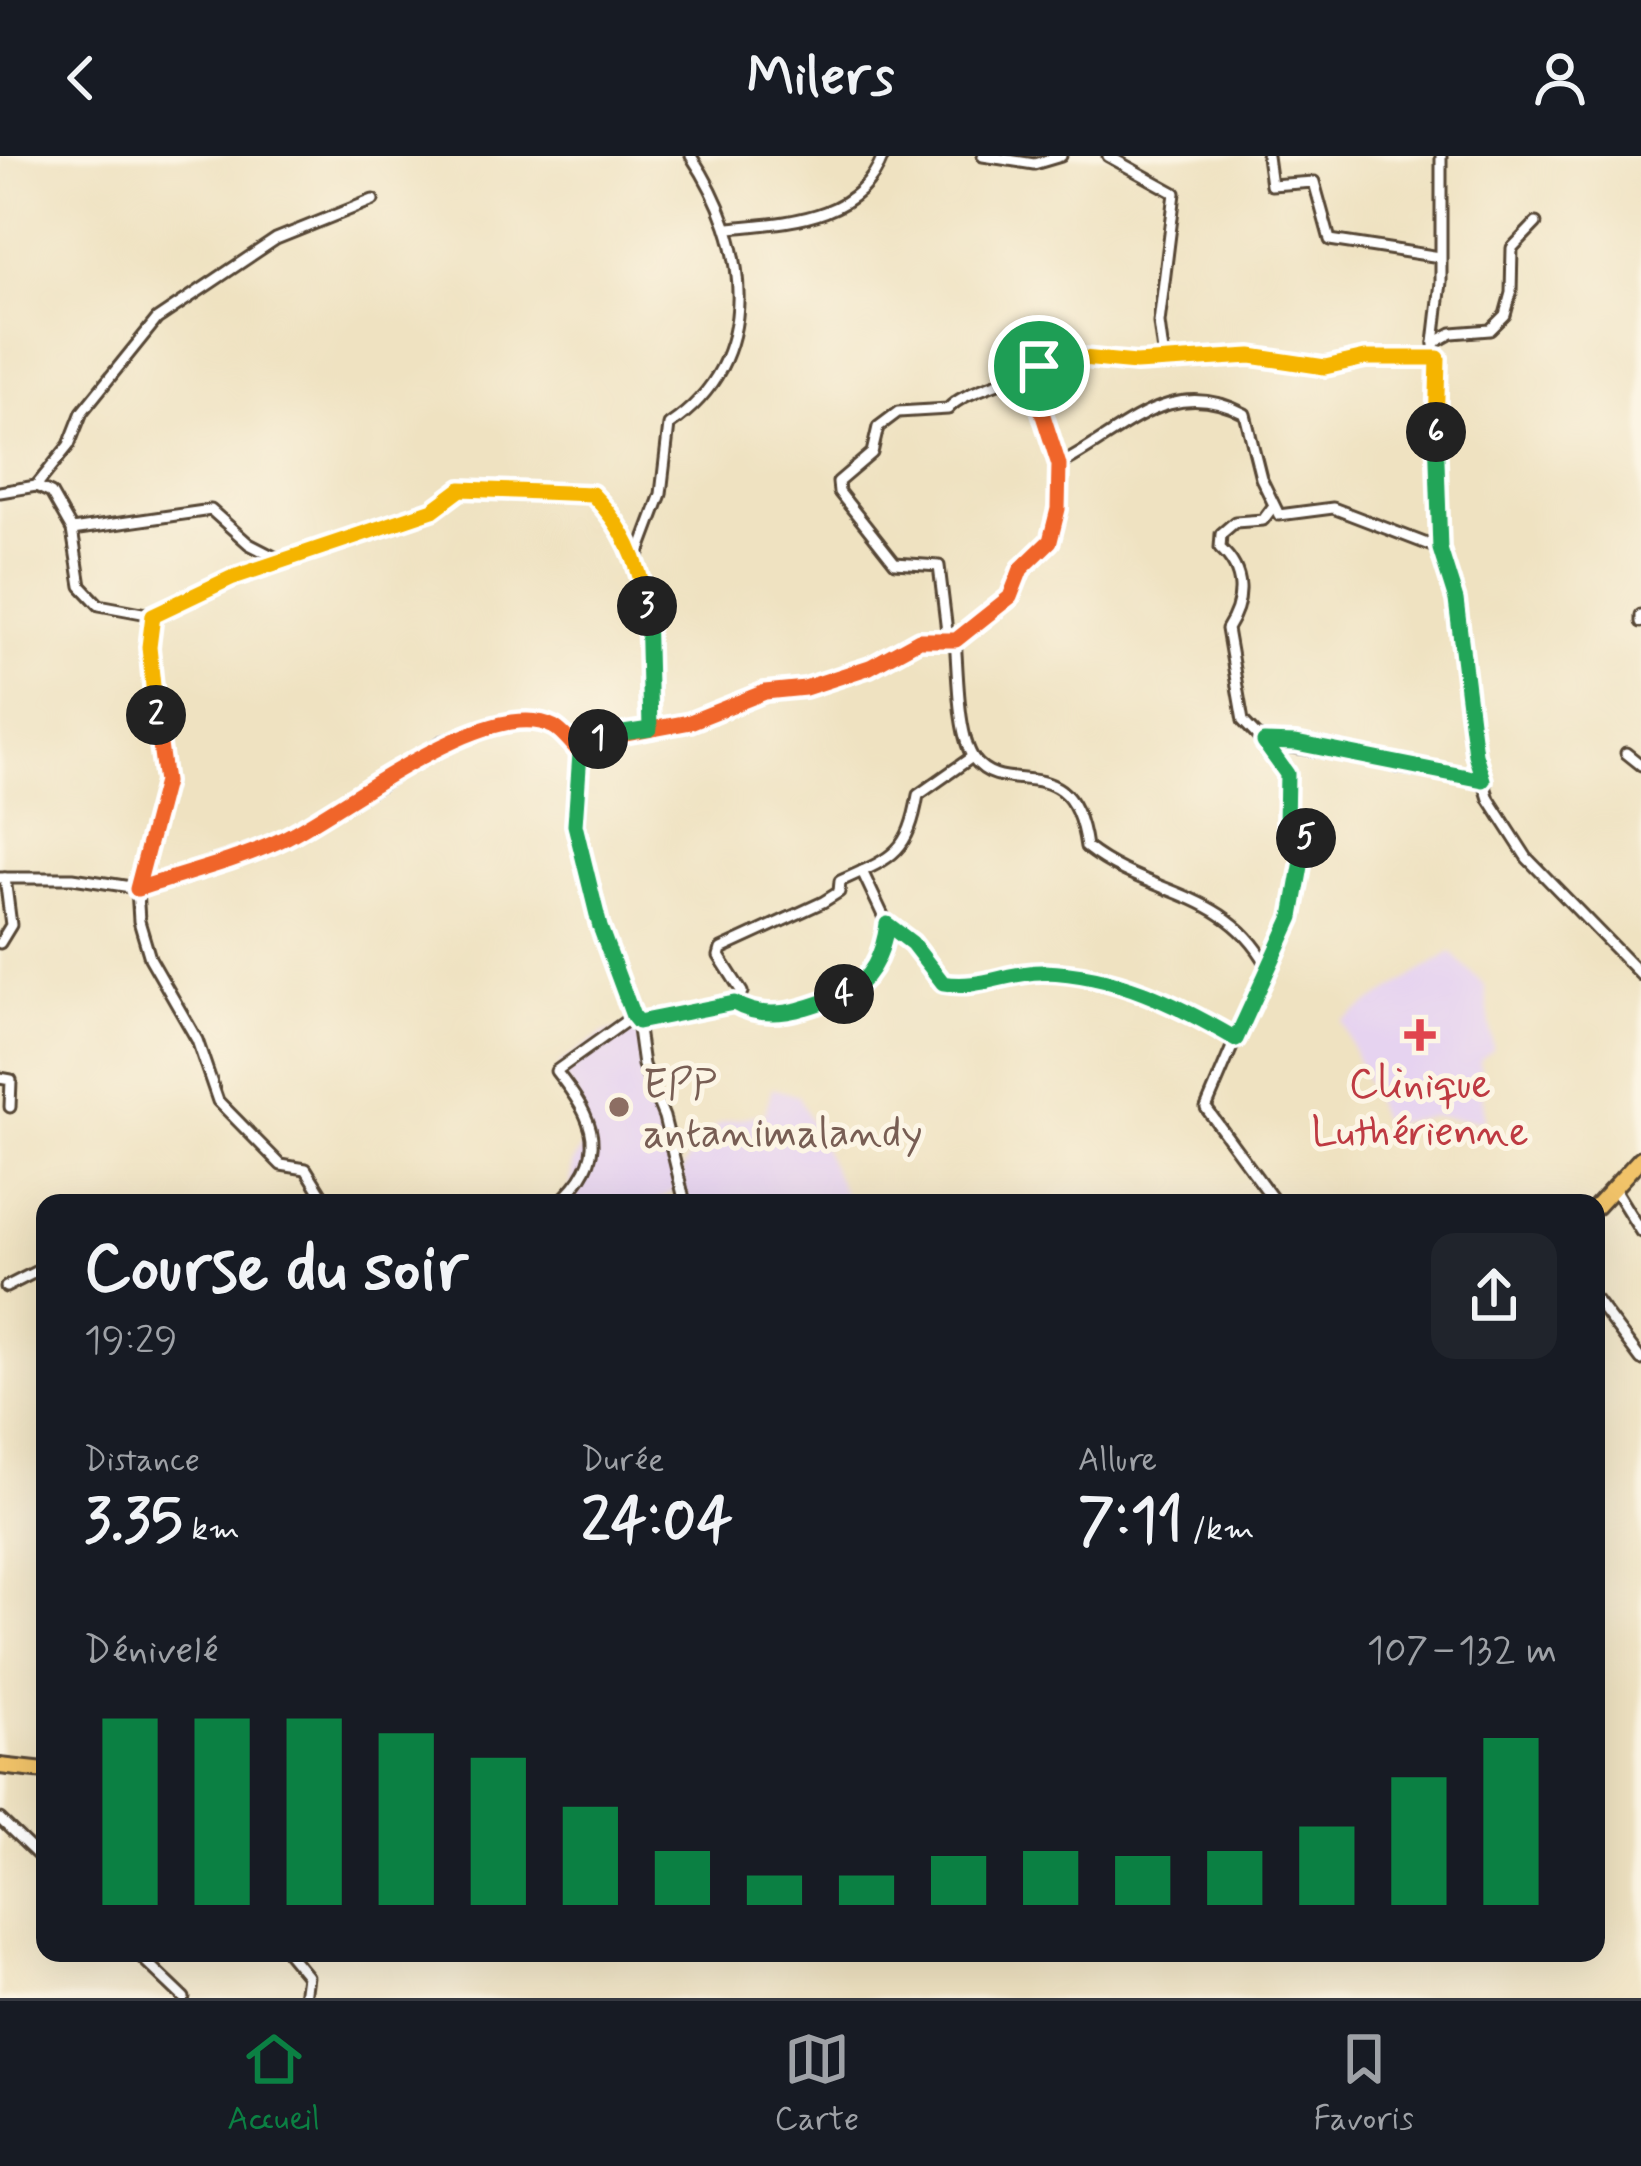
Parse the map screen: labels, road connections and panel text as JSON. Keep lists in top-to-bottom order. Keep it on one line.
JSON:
{"places":{"health":["Clinique Luthérienne"],"other":["EPP antanimalandy"]},"page":{"header":"Milers","pins":["6","3","2","1","5","4"],"heading":["Course du soir","19:29"],"stats":[["Distance","3.35 km"],["Durée","24:04"],["Allure","7:11 /km"]],"chart":["Dénivelé","107–132 m"],"tabs":["Accueil","Carte","Favoris"]}}
